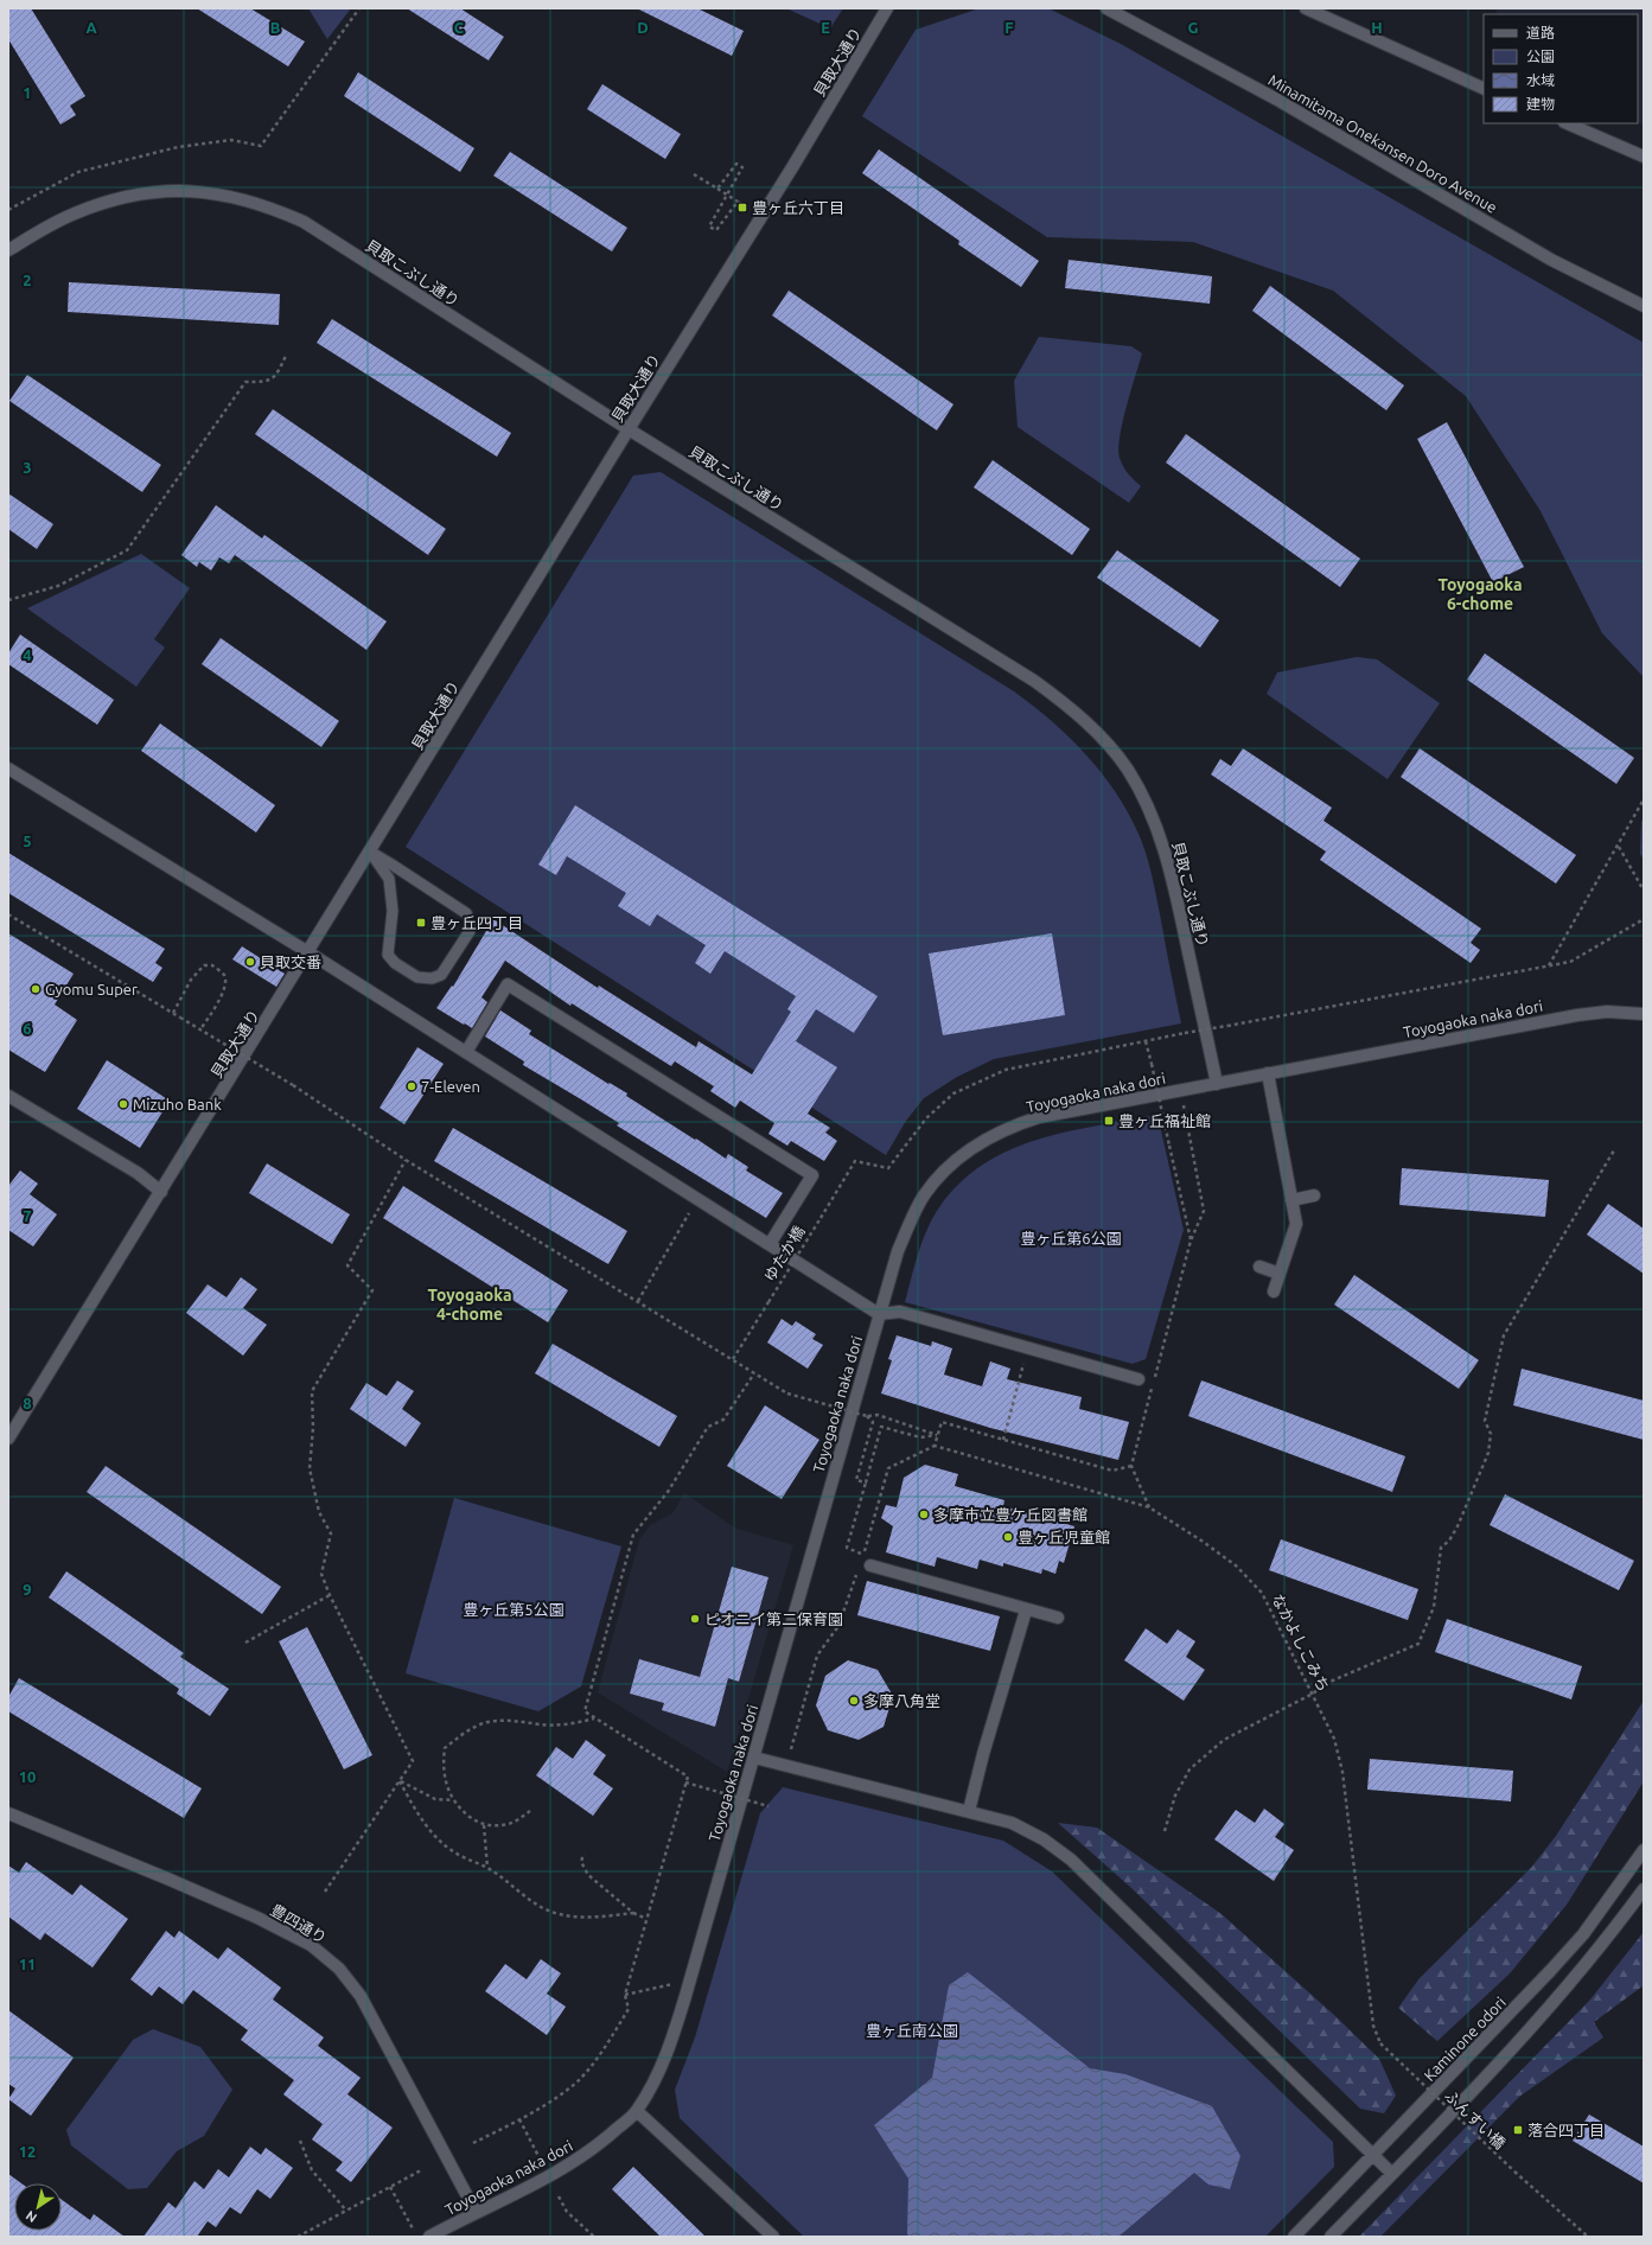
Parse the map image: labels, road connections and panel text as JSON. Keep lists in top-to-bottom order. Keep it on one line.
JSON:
{"streets":{"street":["貝取大通り","Minamitama Onekansen Doro Avenue","貝取こぶし通り","Toyogaoka naka dori","豊四通り","Kaminone odori"],"path":["ゆたか橋","なかよしこみち","ふんすい橋"]},"crossings":[["貝取大通り","貝取こぶし通り"],["貝取こぶし通り","Toyogaoka naka dori"],["Toyogaoka naka dori","豊四通り"],["なかよしこみち","ふんすい橋"]],"districts":["Toyogaoka 6-chome","Toyogaoka 4-chome"],"parks":["豊ヶ丘第6公園","豊ヶ丘第5公園","豊ヶ丘南公園"],"places":{"transit":["豊ヶ丘六丁目","豊ヶ丘四丁目","豊ヶ丘福祉館","落合四丁目"],"other":["貝取交番","Gyomu Super","7-Eleven","Mizuho Bank","多摩市立豊ケ丘図書館","豊ヶ丘児童館","ピオニイ第二保育園","多摩八角堂"]},"legend":["道路","公園","水域","建物"],"north":"bottom left","grid":{"columns":["A","B","C","D","E","F","G","H"],"rows":["1","2","3","4","5","6","7","8","9","10","11","12"]}}
